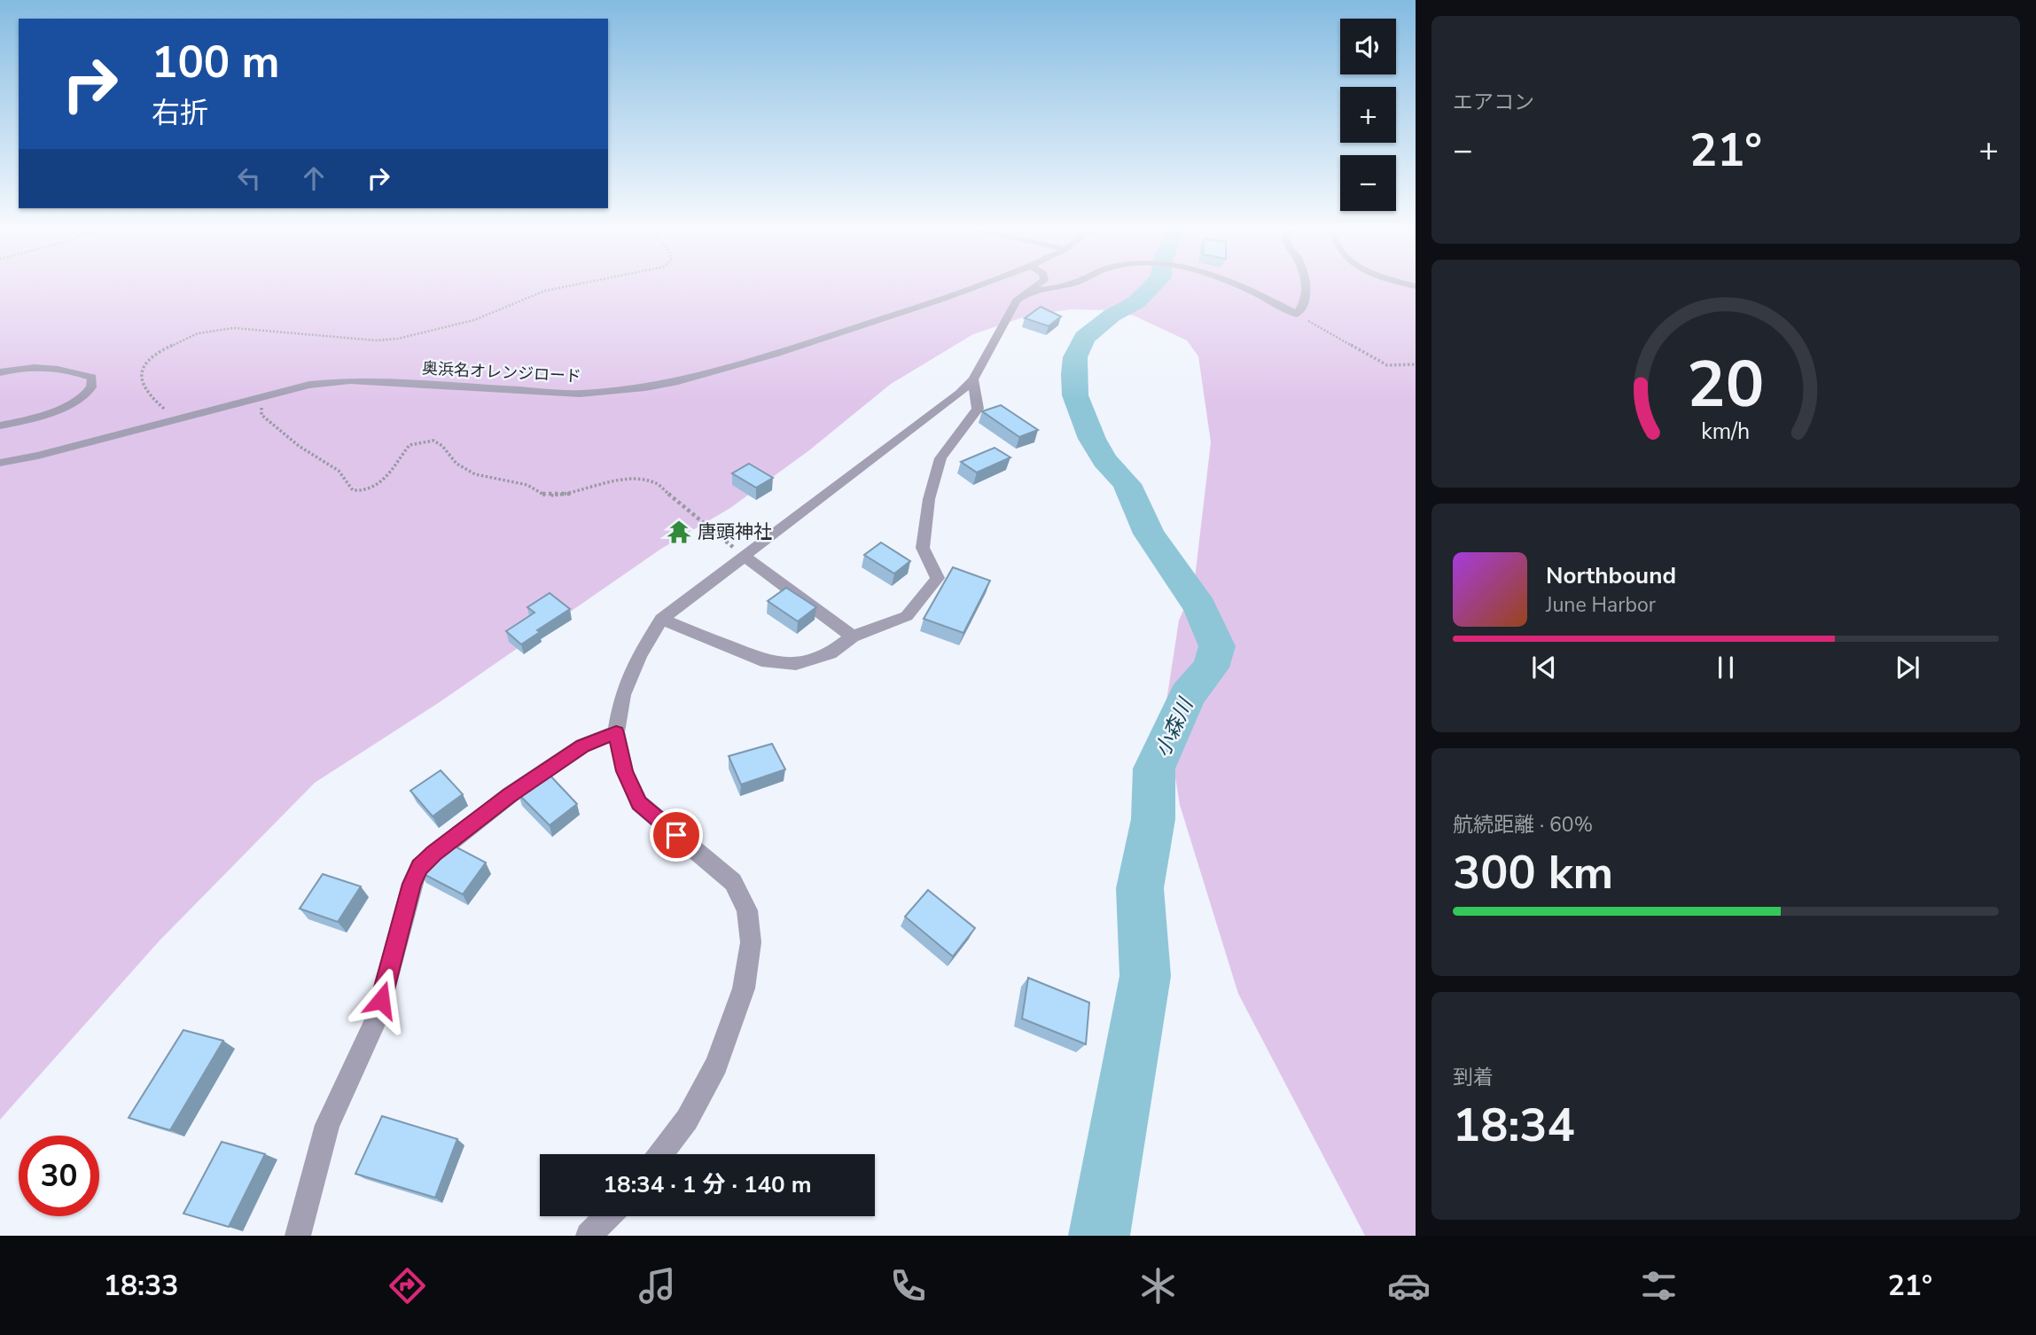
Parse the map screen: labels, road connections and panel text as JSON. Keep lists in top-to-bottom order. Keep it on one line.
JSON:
{"streets":{"street":["奥浜名オレンジロード"]},"water":["小森川"],"places":{"temple":["唐頭神社"]},"page":{"tile":["エアコン",["航続距離 · 60%","300 km"],["到着","18:34"]],"map_buttons":["+","−"],"turn":["100 m","右折"],"heat":["−","21°","+"],"song":["Northbound","June Harbor"],"limit":"30","trip":"18:34 · 1 分 · 140 m","tabs":["18:33","21°"],"gauge":["20","km/h"]}}
